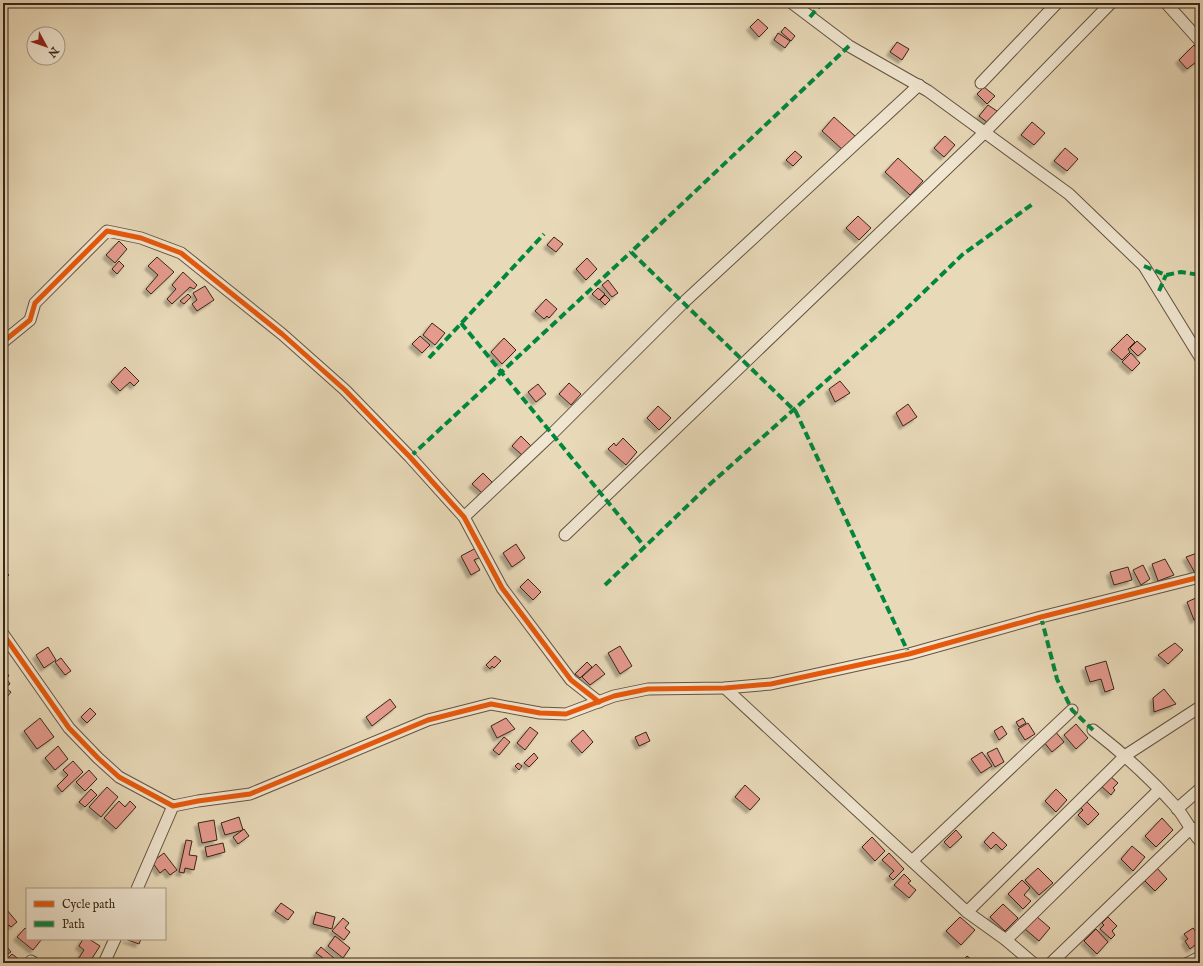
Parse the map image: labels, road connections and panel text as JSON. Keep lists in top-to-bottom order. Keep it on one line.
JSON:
{"legend":["Cycle path","Path"],"north":"bottom right"}
